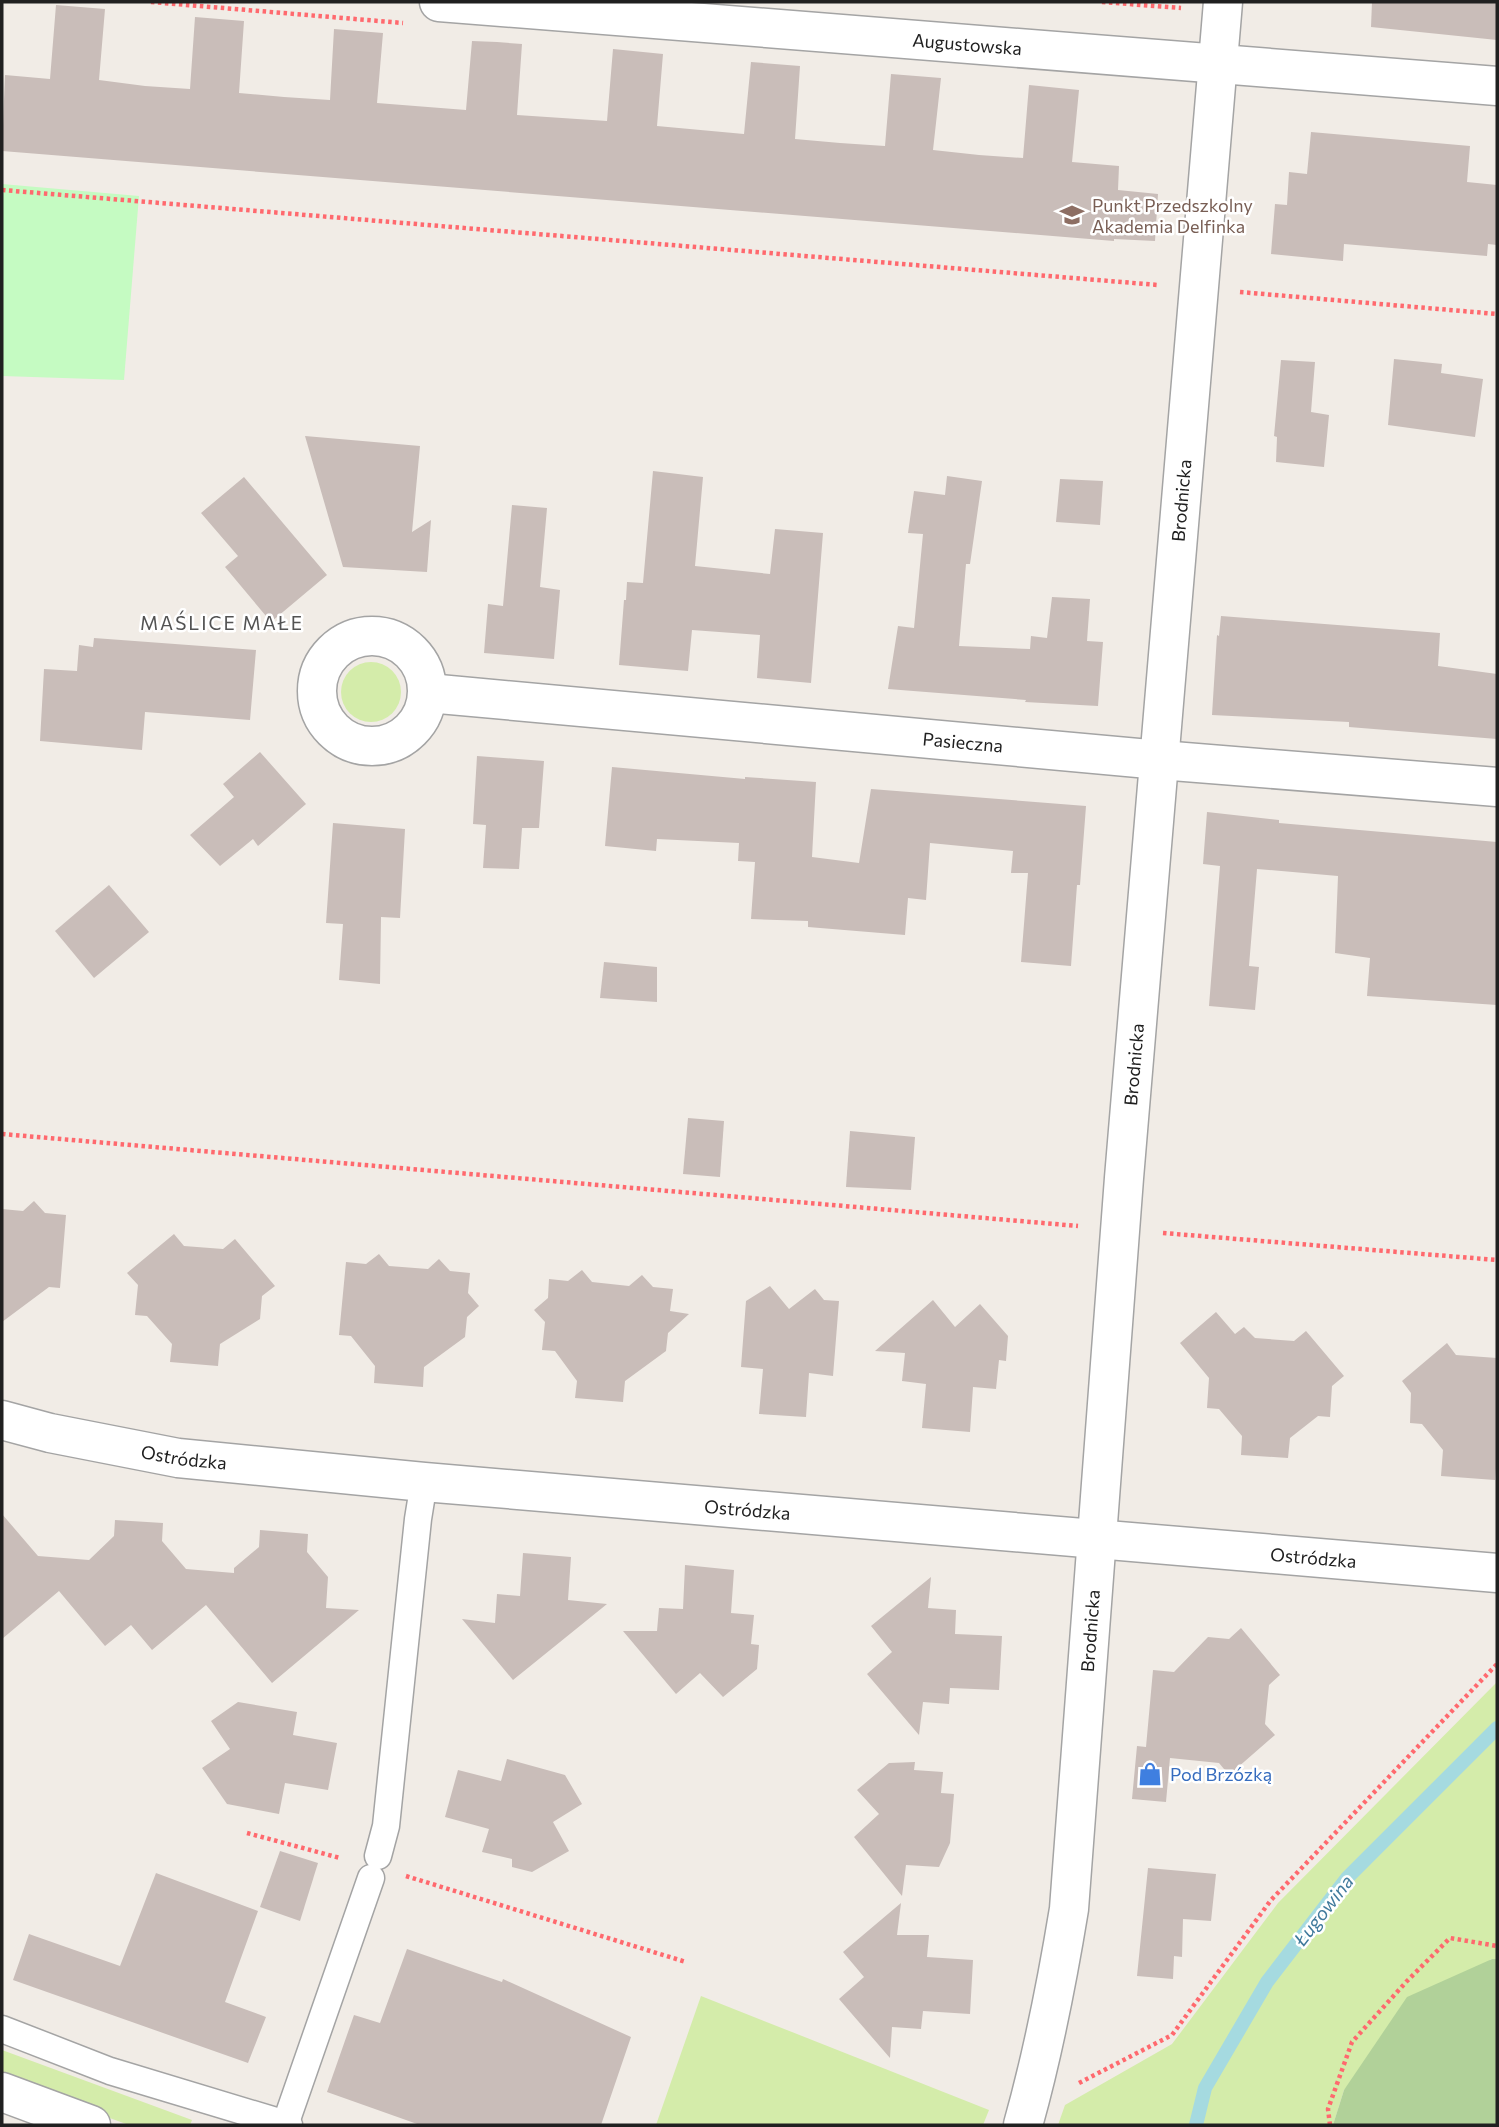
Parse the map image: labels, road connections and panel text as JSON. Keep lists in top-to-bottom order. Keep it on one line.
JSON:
{"streets":{"street":["Augustowska","Brodnicka","Pasieczna","Ostródzka"]},"crossings":[["Augustowska","Brodnicka"],["Brodnicka","Pasieczna"],["Brodnicka","Ostródzka"]],"districts":["MAŚLICE MAŁE"],"water":["Ługowina"],"places":{"school or university":["Punkt Przedszkolny Akademia Delfinka"],"shop":["Pod Brzózką"]}}
